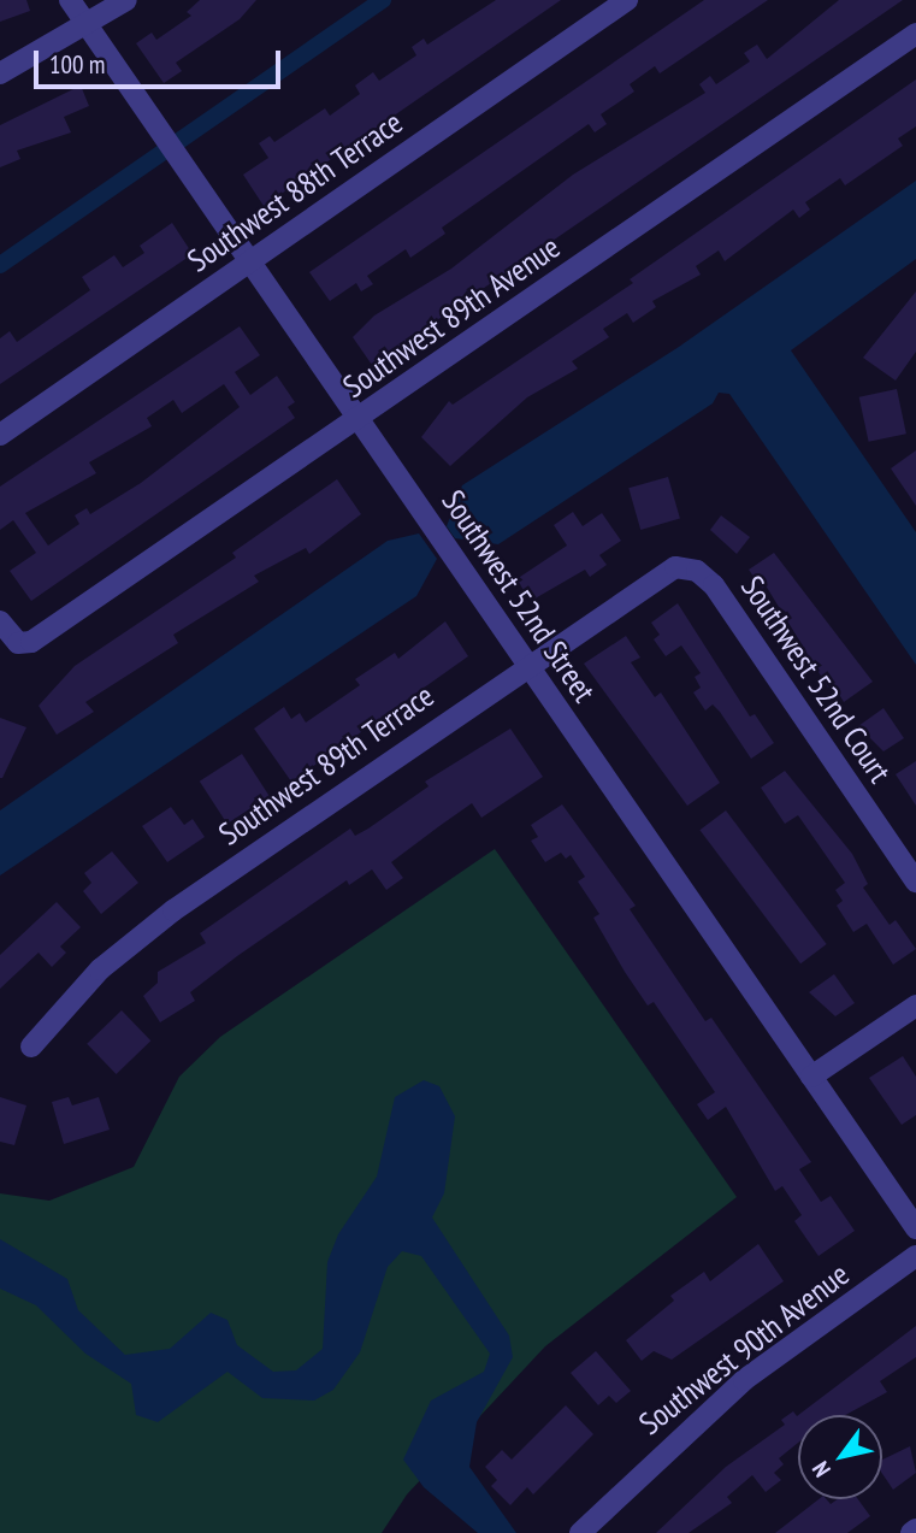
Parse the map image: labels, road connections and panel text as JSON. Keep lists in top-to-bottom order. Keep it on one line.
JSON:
{"streets":{"street":["Southwest 88th Terrace","Southwest 89th Avenue","Southwest 52nd Street","Southwest 52nd Court","Southwest 89th Terrace","Southwest 90th Avenue"]},"crossings":[["Southwest 88th Terrace","Southwest 52nd Street"],["Southwest 89th Avenue","Southwest 52nd Street"],["Southwest 52nd Street","Southwest 89th Terrace"],["Southwest 52nd Court","Southwest 89th Terrace"]],"scale_bar":"100 m","north":"bottom left"}
